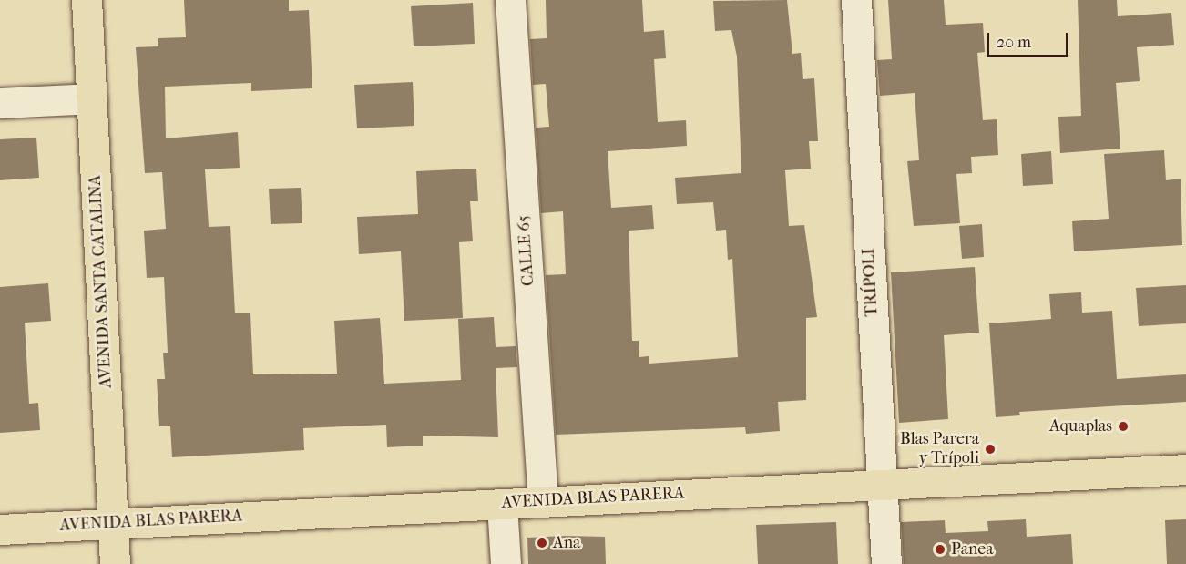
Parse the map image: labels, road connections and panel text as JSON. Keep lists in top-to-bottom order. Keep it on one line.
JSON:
{"streets":{"main road":["AVENIDA SANTA CATALINA","AVENIDA BLAS PARERA"],"street":["CALLE 65","TRÍPOLI"]},"crossings":[["CALLE 65","AVENIDA BLAS PARERA"],["AVENIDA SANTA CATALINA","AVENIDA BLAS PARERA"],["TRÍPOLI","AVENIDA BLAS PARERA"]],"places":["Aquaplas","Blas Parera y Trípoli","Ana","Panea"],"scale_bar":"20 m"}
